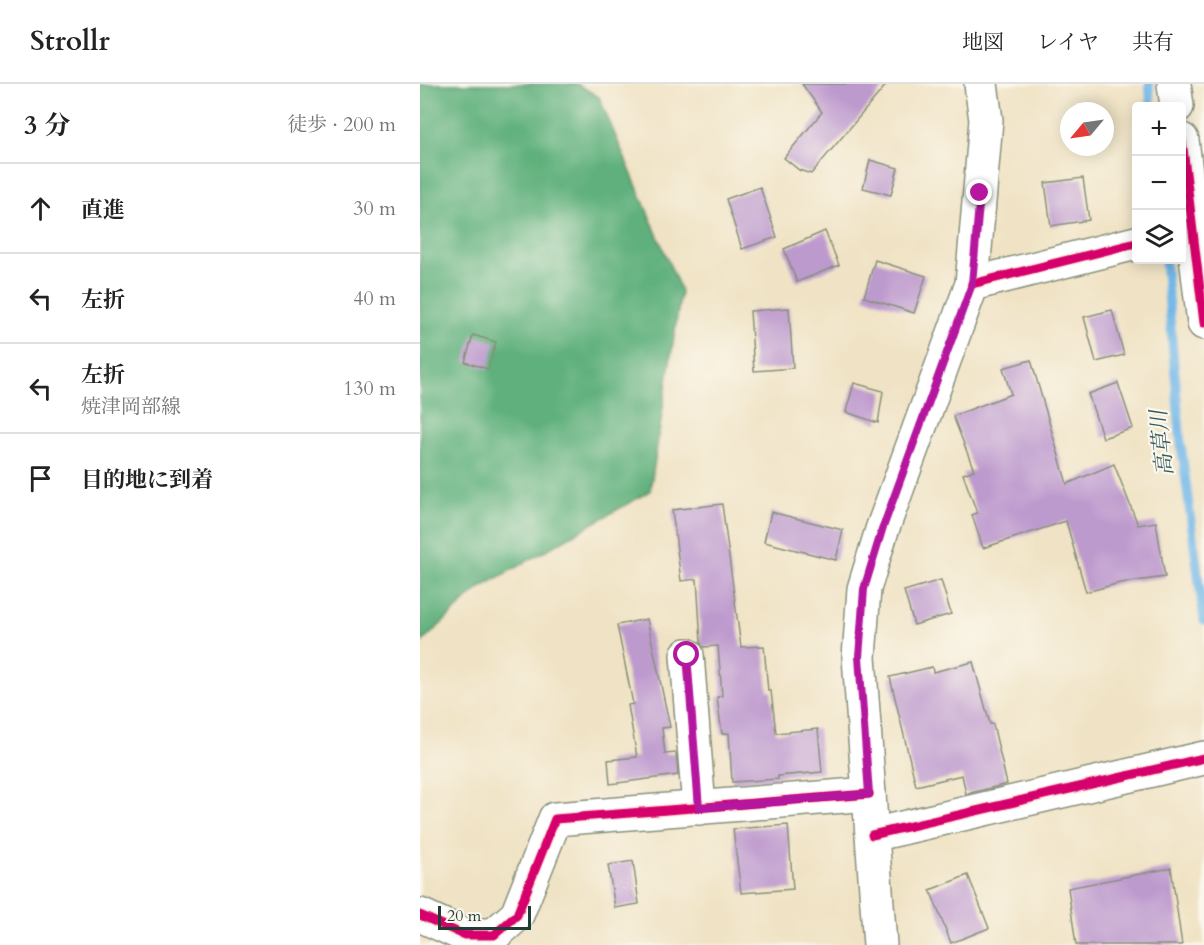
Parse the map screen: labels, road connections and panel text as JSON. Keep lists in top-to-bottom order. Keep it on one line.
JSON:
{"water":["高草川"],"scale_bar":"20 m","north":"bottom left","page":{"header":"Strollr","nav":["地図","レイヤ","共有"],"heading":["3 分","徒歩 · 200 m"],"map_buttons":["+","−"],"list":[["直進","30 m"],["左折","40 m"],["左折","焼津岡部線","130 m"],"目的地に到着"],"scale":"20 m"}}
